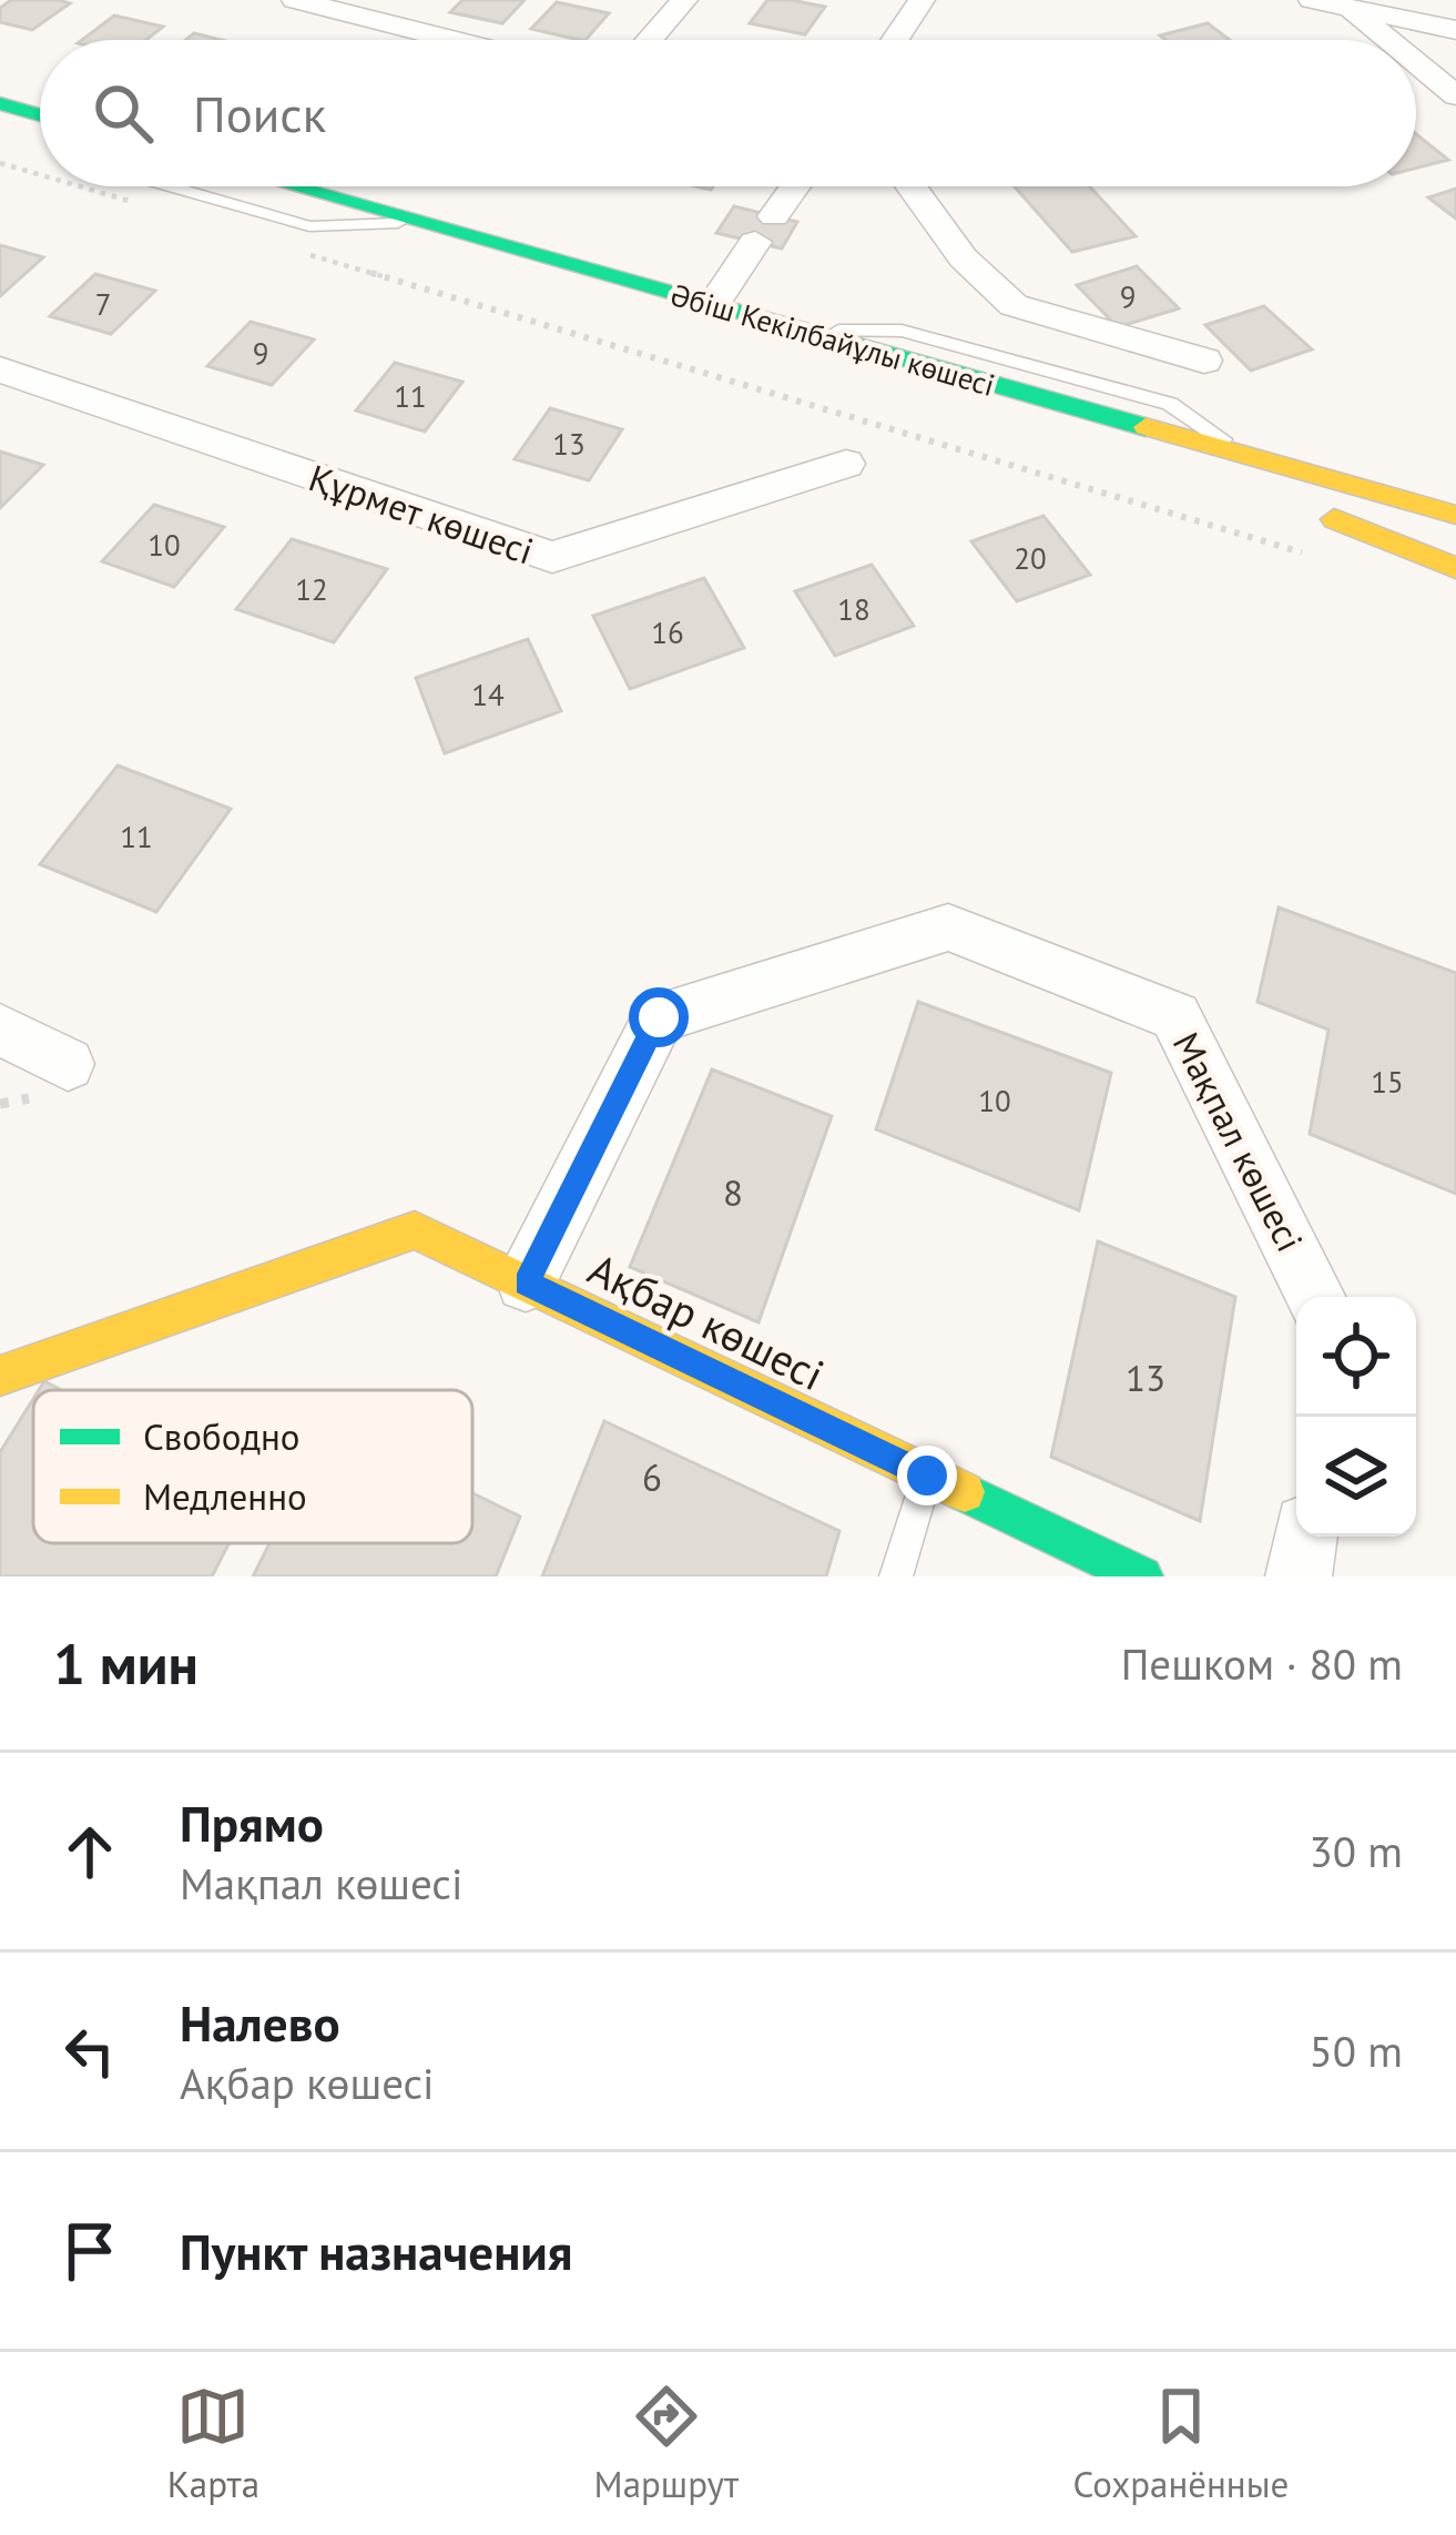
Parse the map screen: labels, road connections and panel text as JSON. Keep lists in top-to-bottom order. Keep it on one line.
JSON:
{"streets":{"street":["Әбіш Кекілбайұлы көшесі","Құрмет көшесі","Мақпал көшесі","Ақбар көшесі"]},"crossings":[["Мақпал көшесі","Ақбар көшесі"]],"house_numbers":["9","7","9","11","13","10","20","12","18","16","14","11","15","10","8","13","6"],"legend":["Свободно","Медленно"],"page":{"search":"Поиск","heading":["1 мин","Пешком · 80 m"],"list":[["Прямо","Мақпал көшесі","30 m"],["Налево","Ақбар көшесі","50 m"],"Пункт назначения"],"nav":["Карта","Маршрут","Сохранённые"]}}
